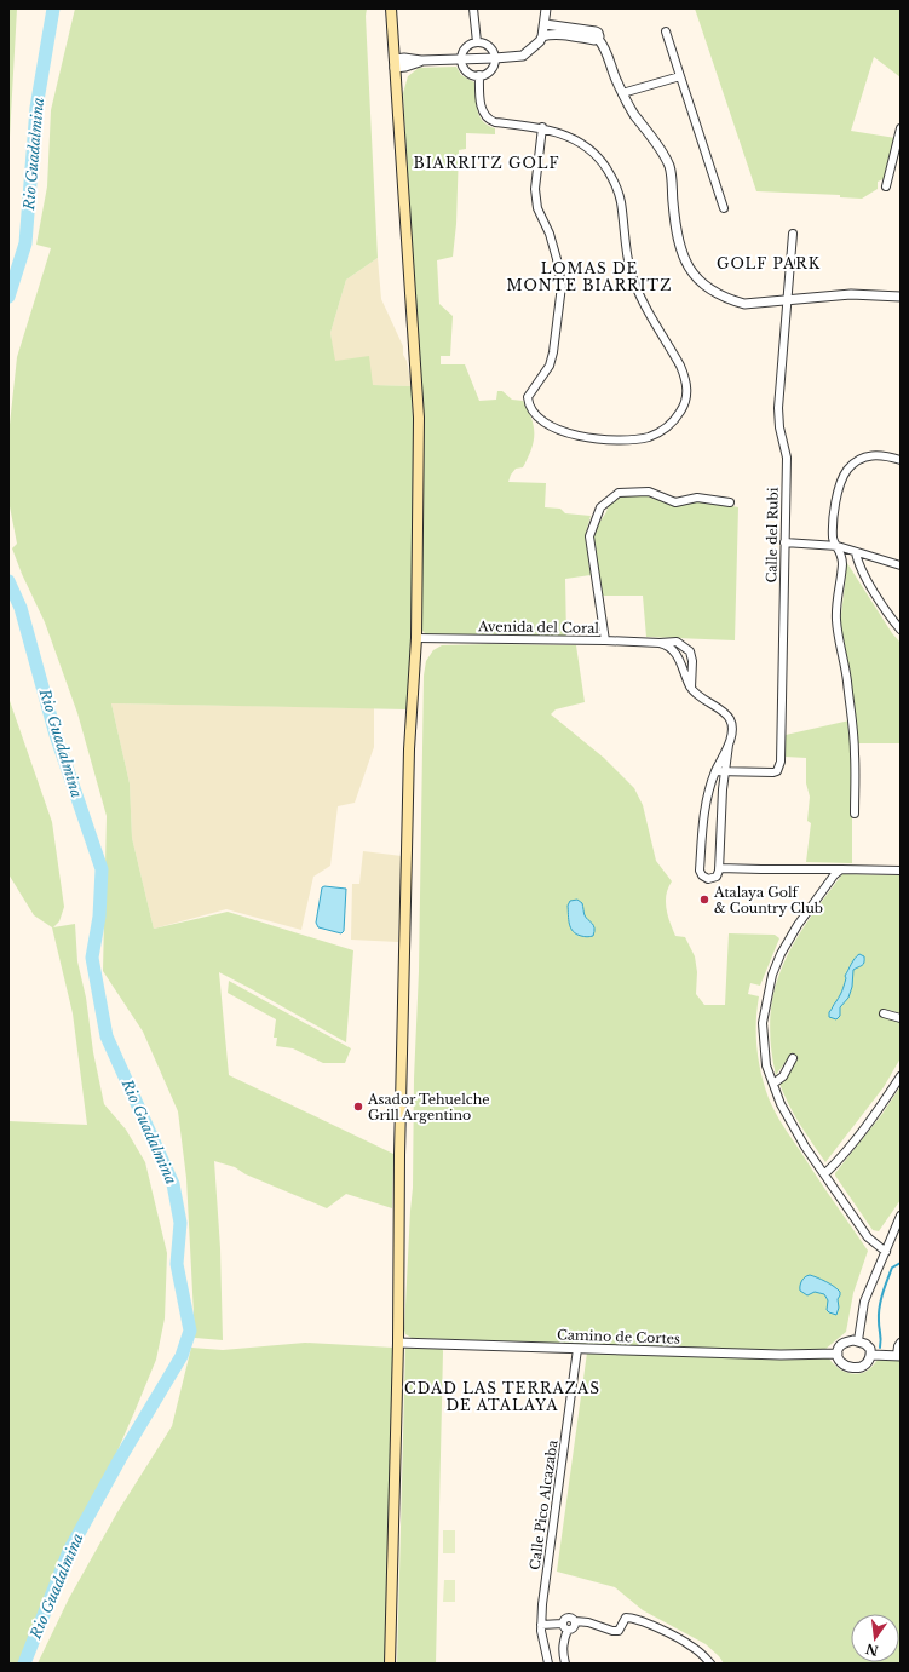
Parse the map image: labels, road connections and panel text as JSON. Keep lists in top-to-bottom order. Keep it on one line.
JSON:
{"streets":{"street":["Calle del Rubi","Avenida del Coral","Camino de Cortes","Calle Pico Alcazaba"]},"crossings":[["Camino de Cortes","Calle Pico Alcazaba"]],"districts":["BIARRITZ GOLF","GOLF PARK","LOMAS DE MONTE BIARRITZ","CDAD LAS TERRAZAS DE ATALAYA"],"water":["Rio Guadalmina"],"places":["Atalaya Golf & Country Club","Asador Tehuelche Grill Argentino"],"north":"bottom"}
